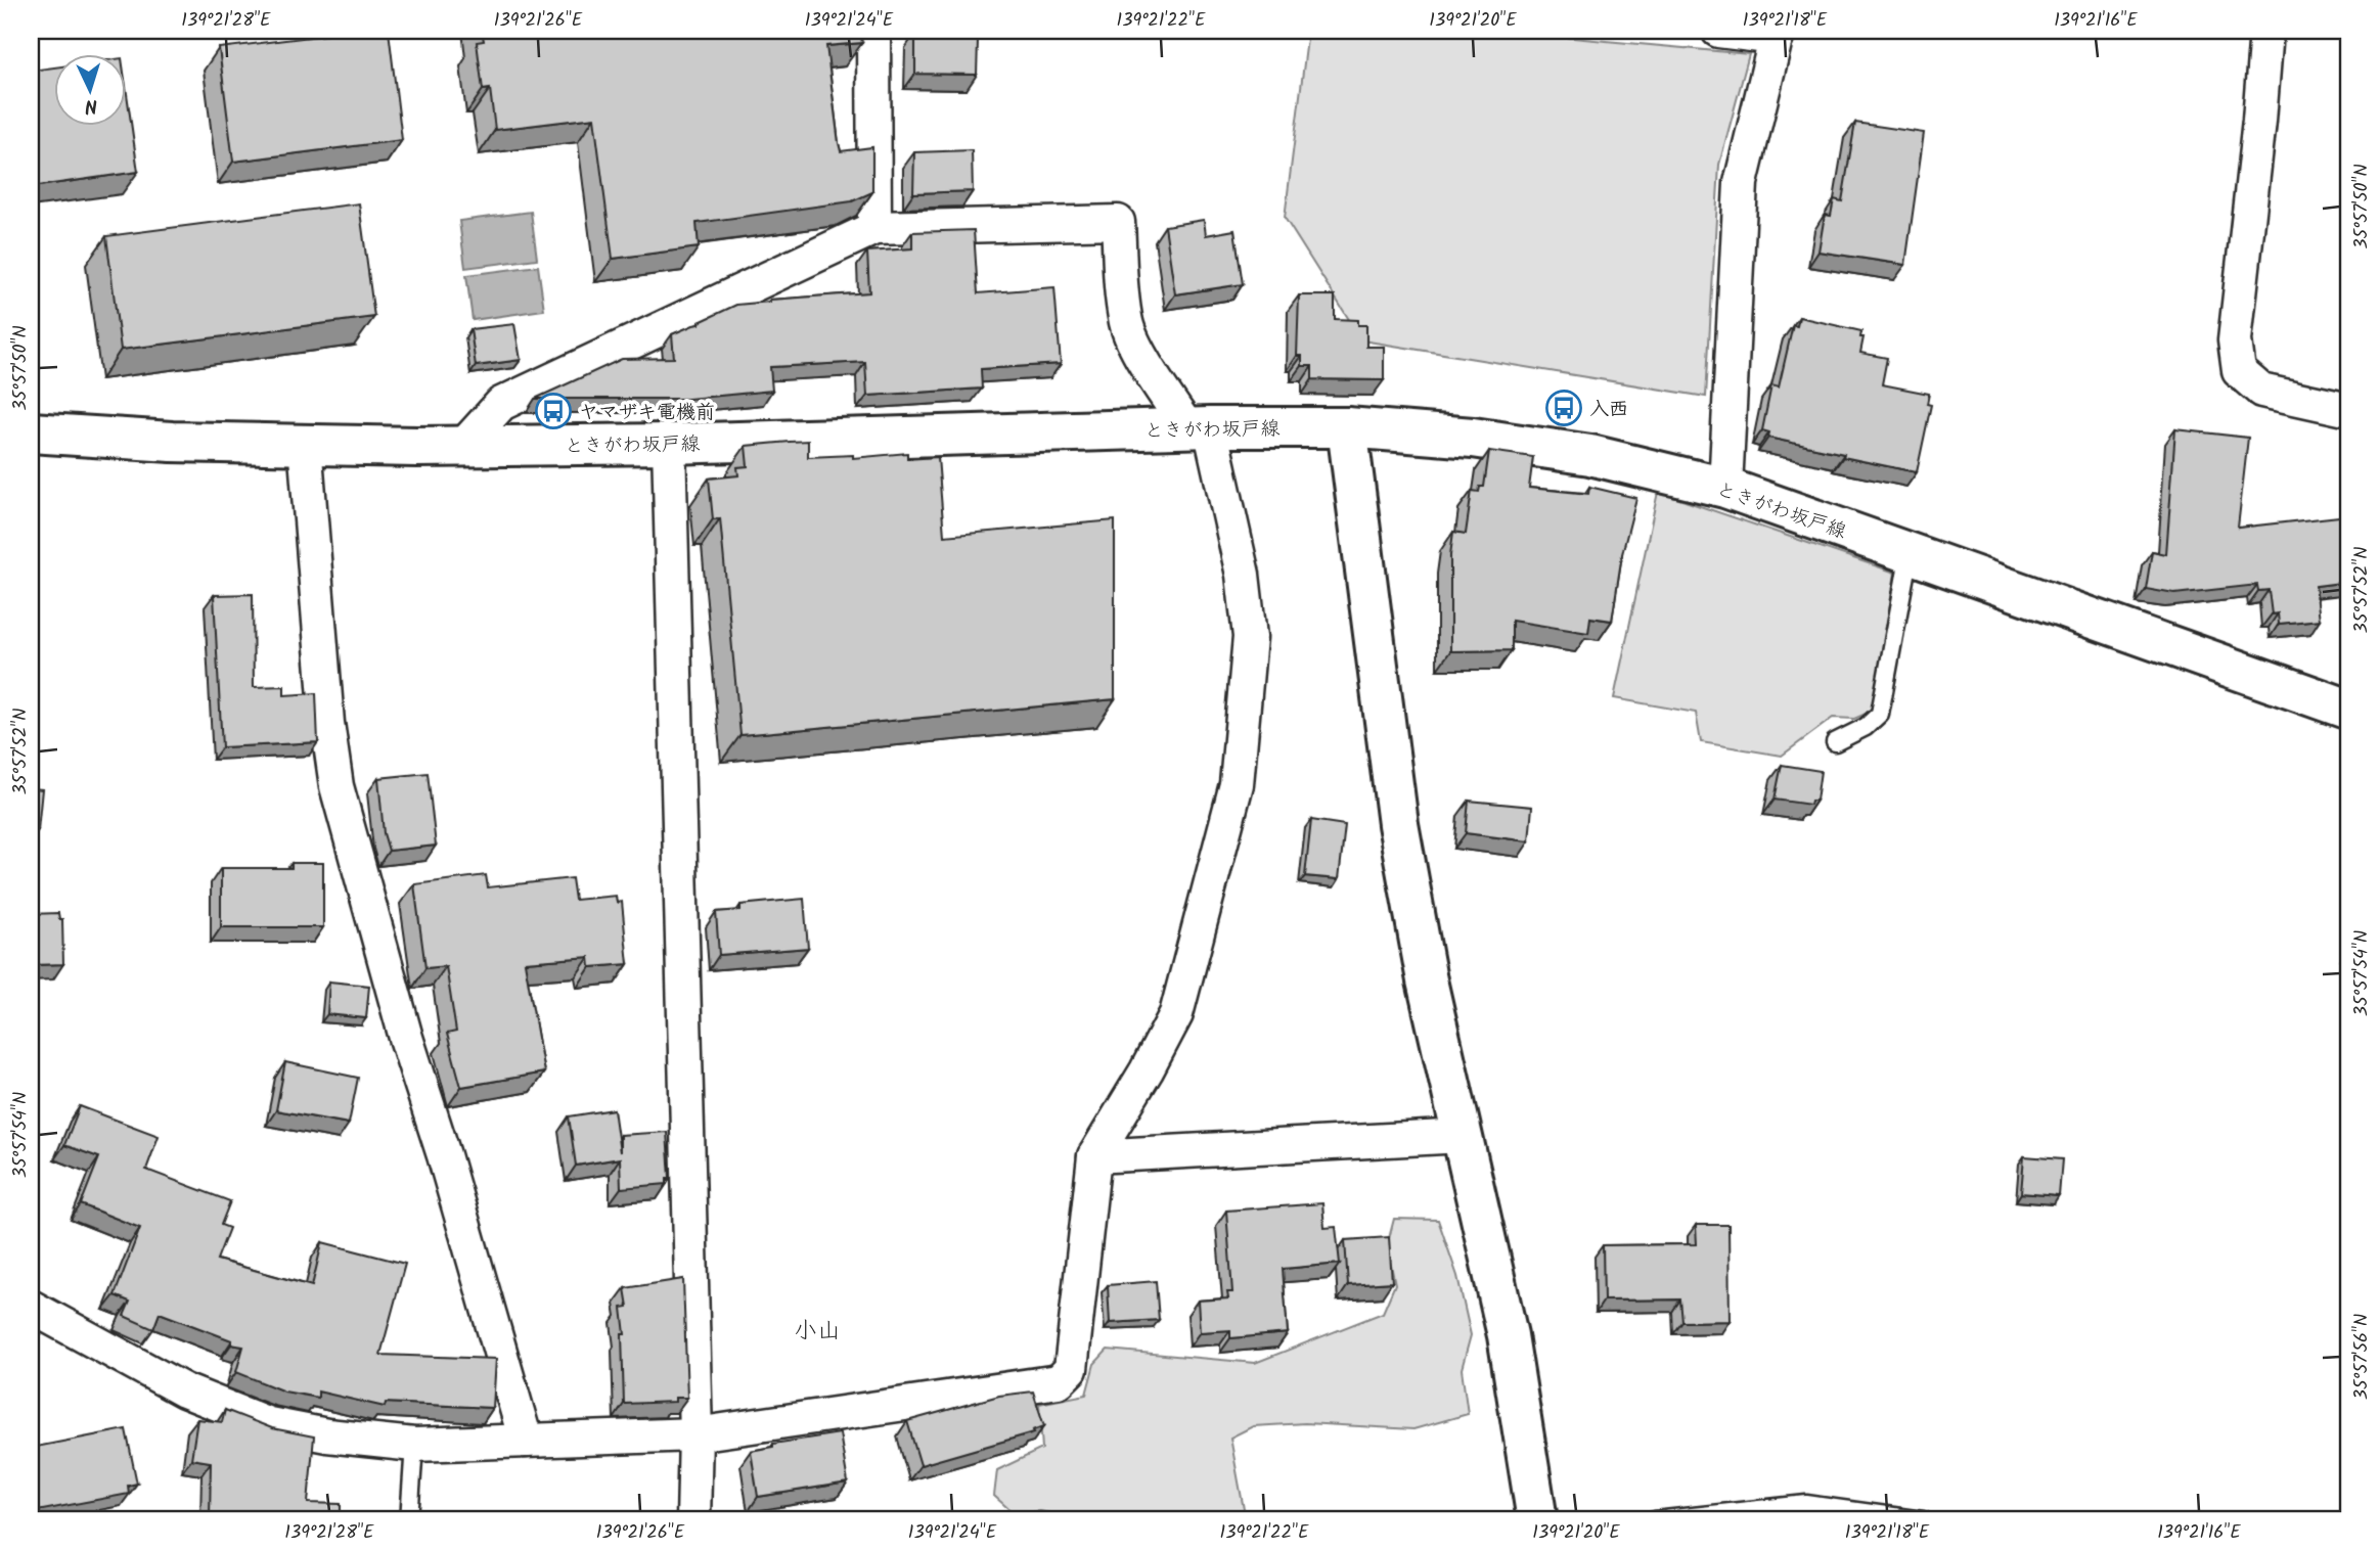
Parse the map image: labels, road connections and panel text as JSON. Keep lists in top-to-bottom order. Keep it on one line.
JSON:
{"streets":{"main road":["ときがわ坂戸線"]},"districts":["小山"],"places":{"bus stop":["入西","ヤマザキ電機前"]},"north":"bottom","coordinates":["139°21'28\"E","139°21'26\"E","139°21'24\"E","139°21'22\"E","139°21'20\"E","139°21'18\"E","139°21'16\"E","35°57'50\"N","35°57'52\"N","35°57'54\"N","35°57'56\"N"]}
